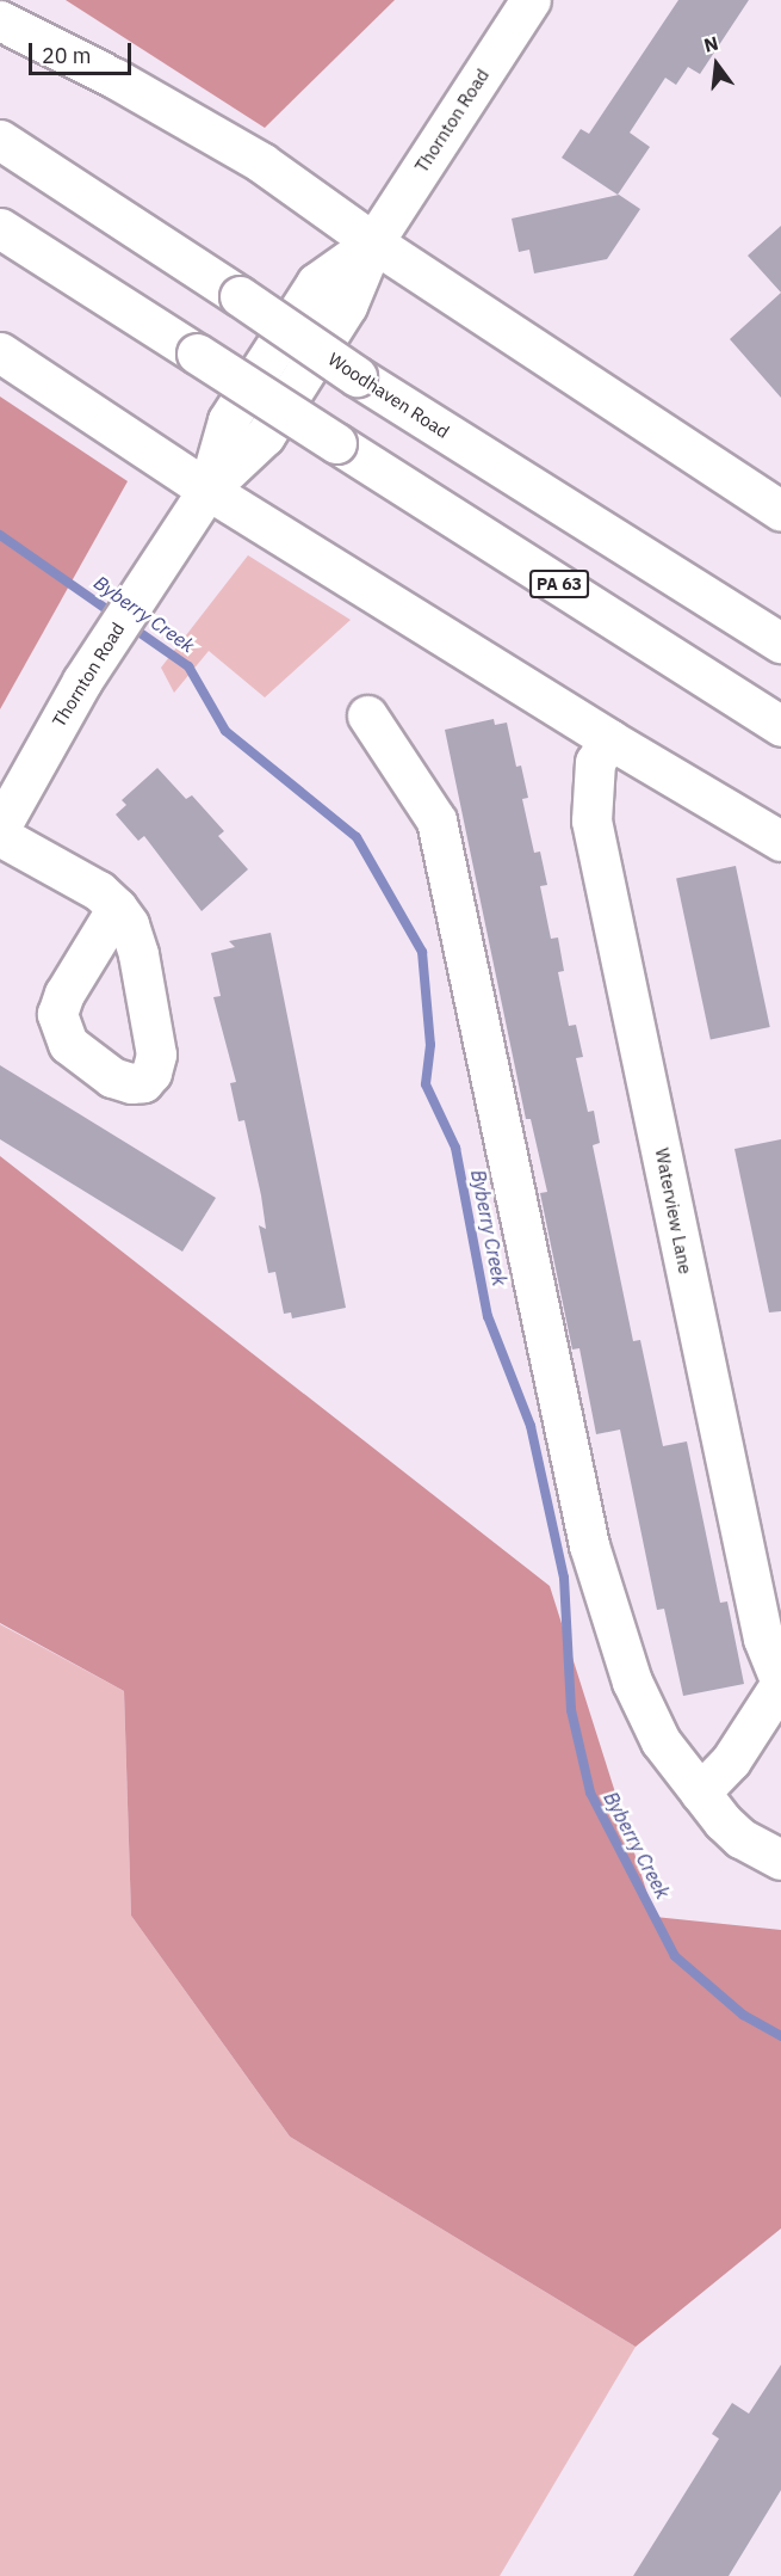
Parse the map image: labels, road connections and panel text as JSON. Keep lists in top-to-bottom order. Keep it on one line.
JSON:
{"streets":{"main road":["Thornton Road","Woodhaven Road","PA 63","Waterview Lane"]},"water":["Byberry Creek"],"scale_bar":"20 m","north":"top"}
